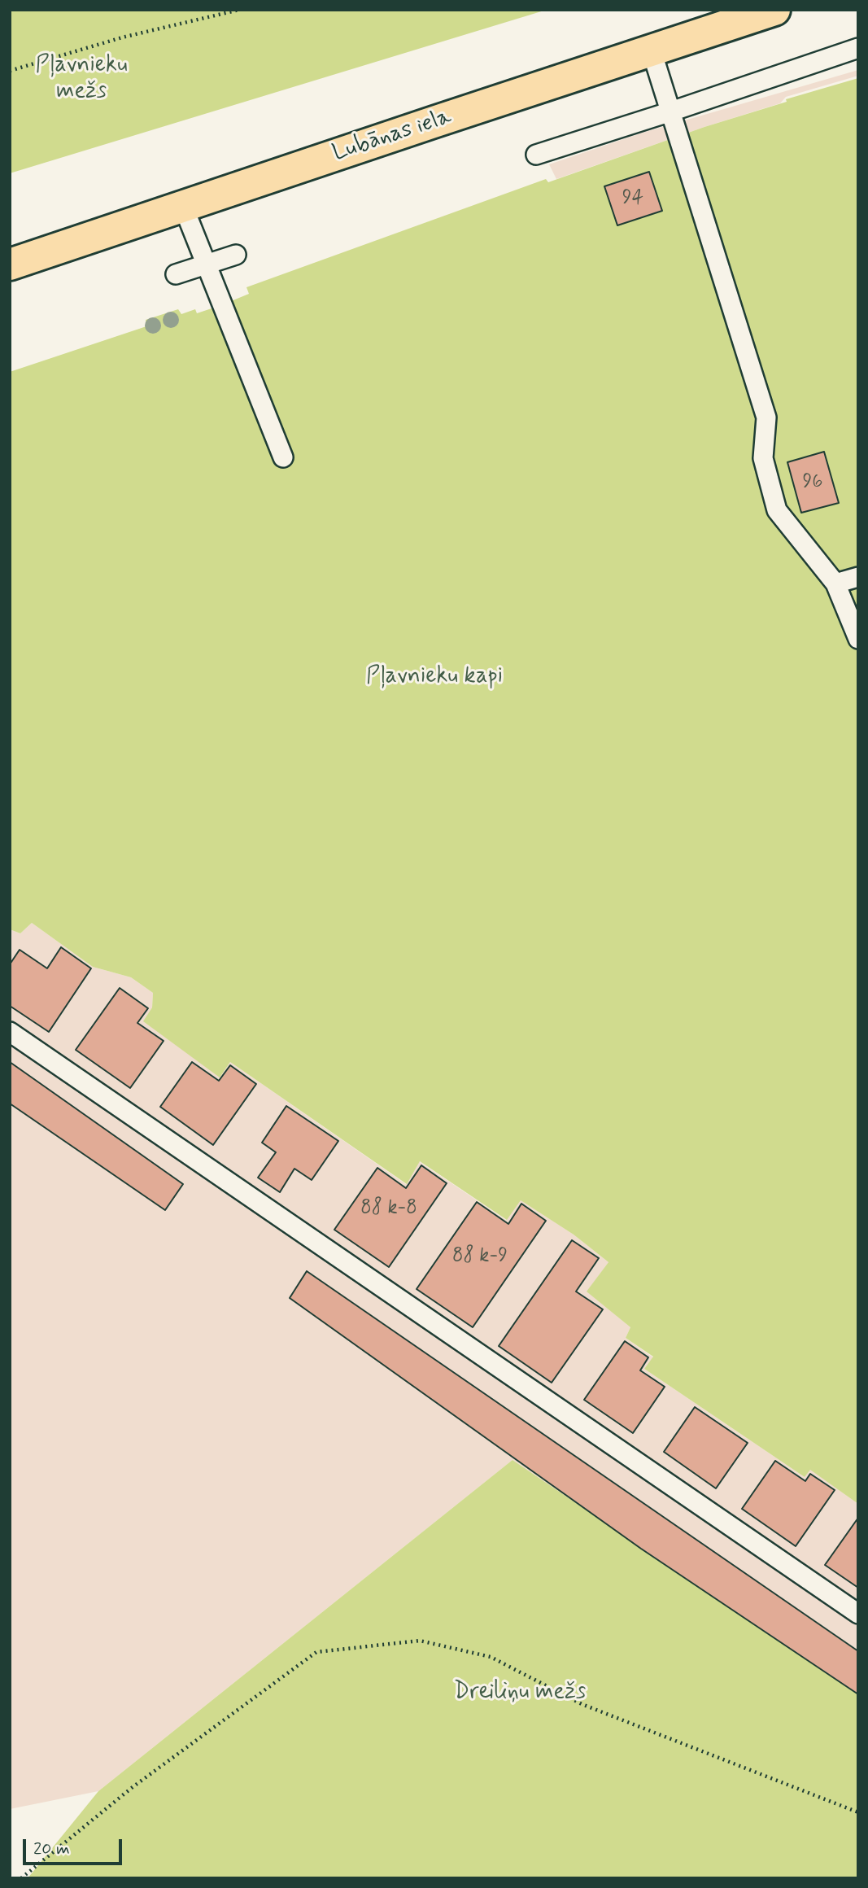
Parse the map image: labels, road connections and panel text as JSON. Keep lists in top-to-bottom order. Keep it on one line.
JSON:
{"streets":{"main road":["Lubānas iela"]},"parks":["Pļavnieku mežs","Pļavnieku kapi","Dreiliņu mežs"],"house_numbers":["94","96","88 k-8","88 k-9"],"scale_bar":"20 m"}
